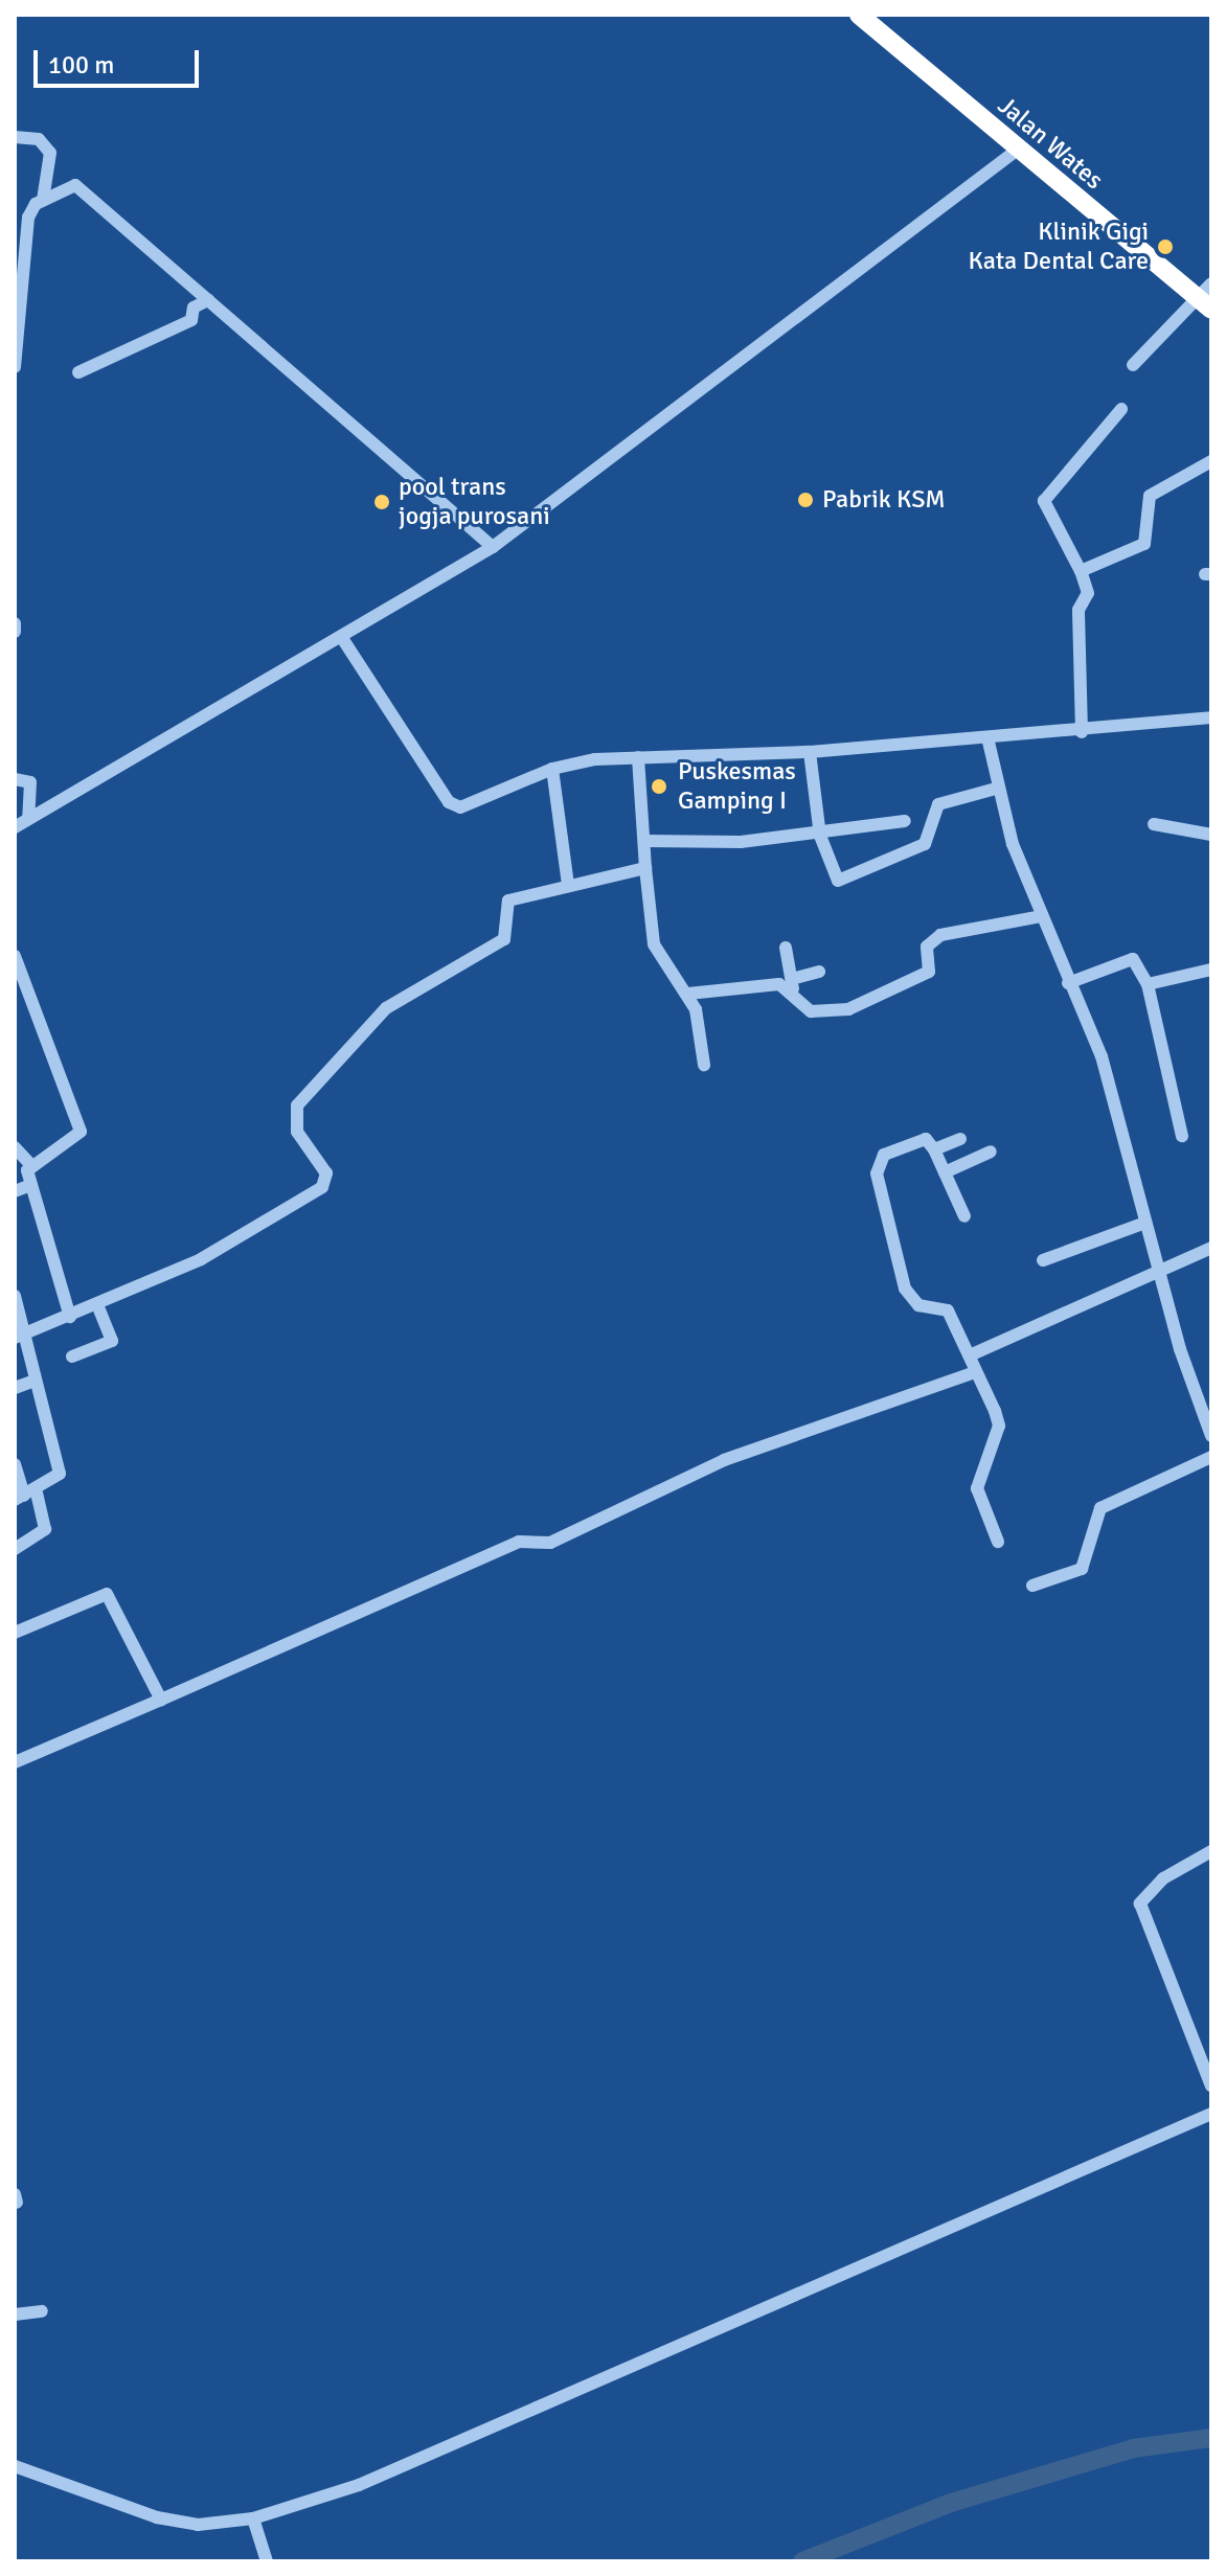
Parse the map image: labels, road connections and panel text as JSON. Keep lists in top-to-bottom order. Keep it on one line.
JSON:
{"streets":{"highway":["Jalan Wates"]},"places":["Klinik Gigi Kata Dental Care","Pabrik KSM","pool trans jogja purosani","Puskesmas Gamping I"],"scale_bar":"100 m"}
